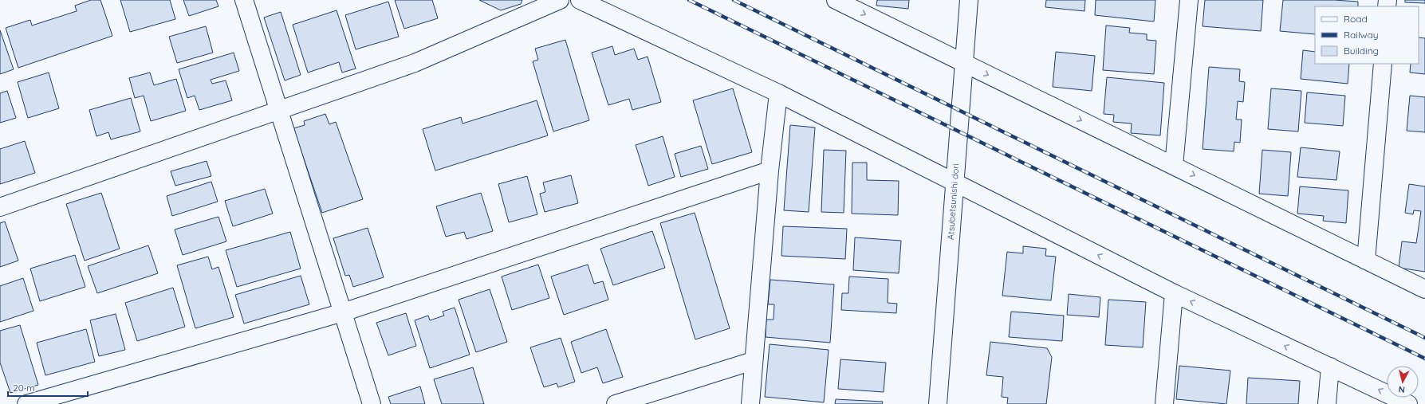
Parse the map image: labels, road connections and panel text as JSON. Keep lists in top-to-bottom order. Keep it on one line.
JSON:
{"streets":{"street":["Atsubetsunishi dori"]},"legend":["Road","Railway","Building"],"scale_bar":"20 m","north":"bottom"}
